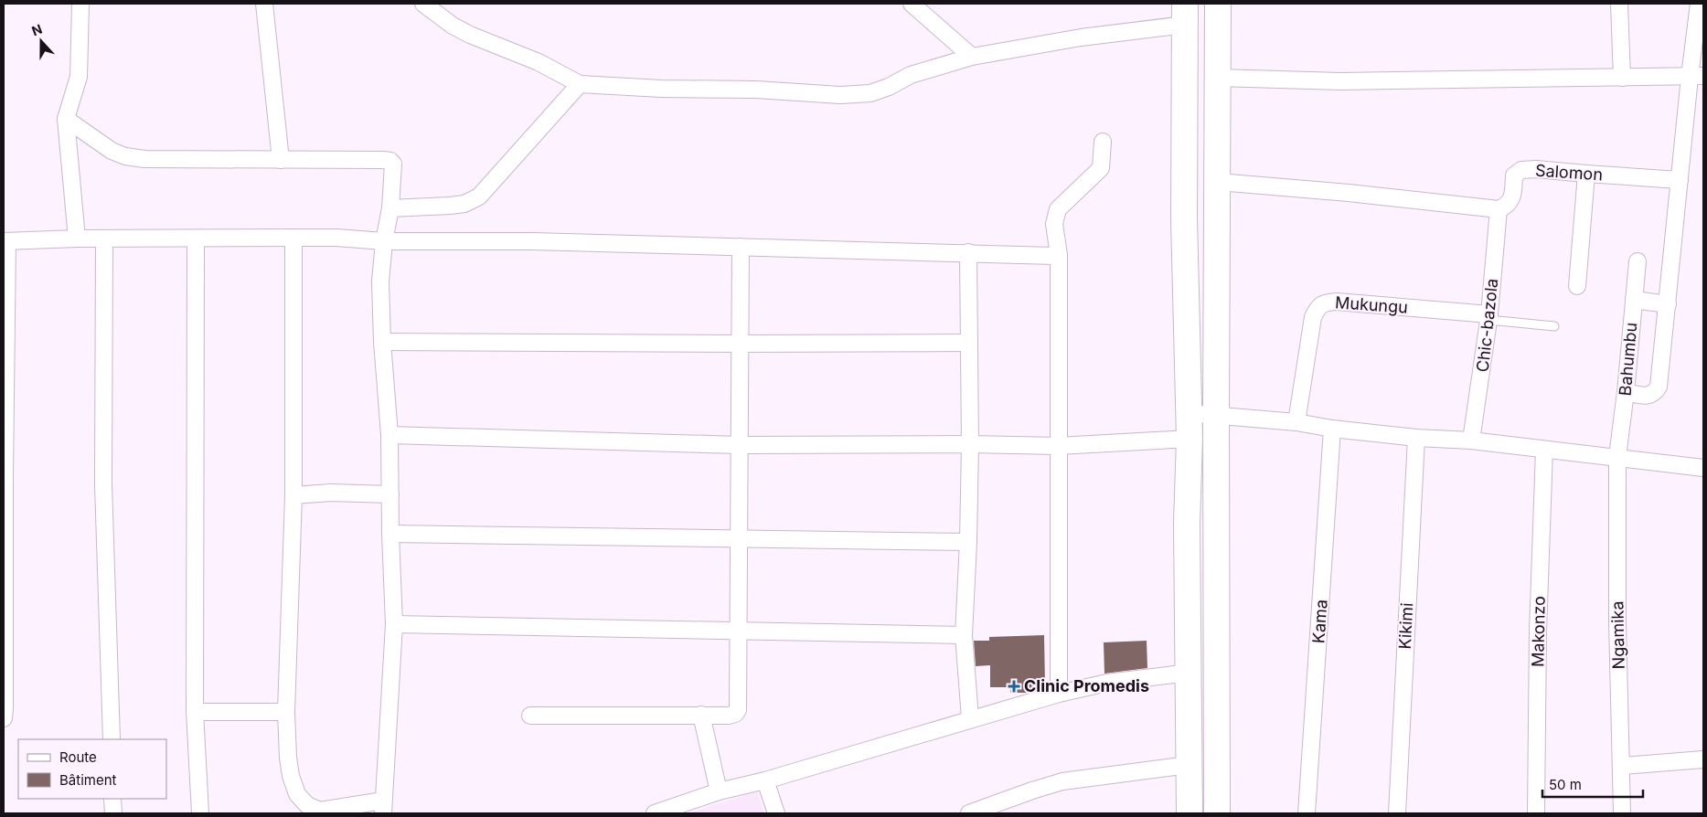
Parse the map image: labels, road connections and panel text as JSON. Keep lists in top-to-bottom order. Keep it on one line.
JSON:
{"streets":{"street":["Salomon","Mukungu","Chic-bazola","Bahumbu","Kama","Kikimi","Makonzo","Ngamika"]},"crossings":[["Salomon","Chic-bazola"],["Mukungu","Chic-bazola"],["Bahumbu","Ngamika"]],"places":{"health":["Clinic Promedis"]},"legend":["Route","Bâtiment"],"scale_bar":"50 m","north":"top"}
